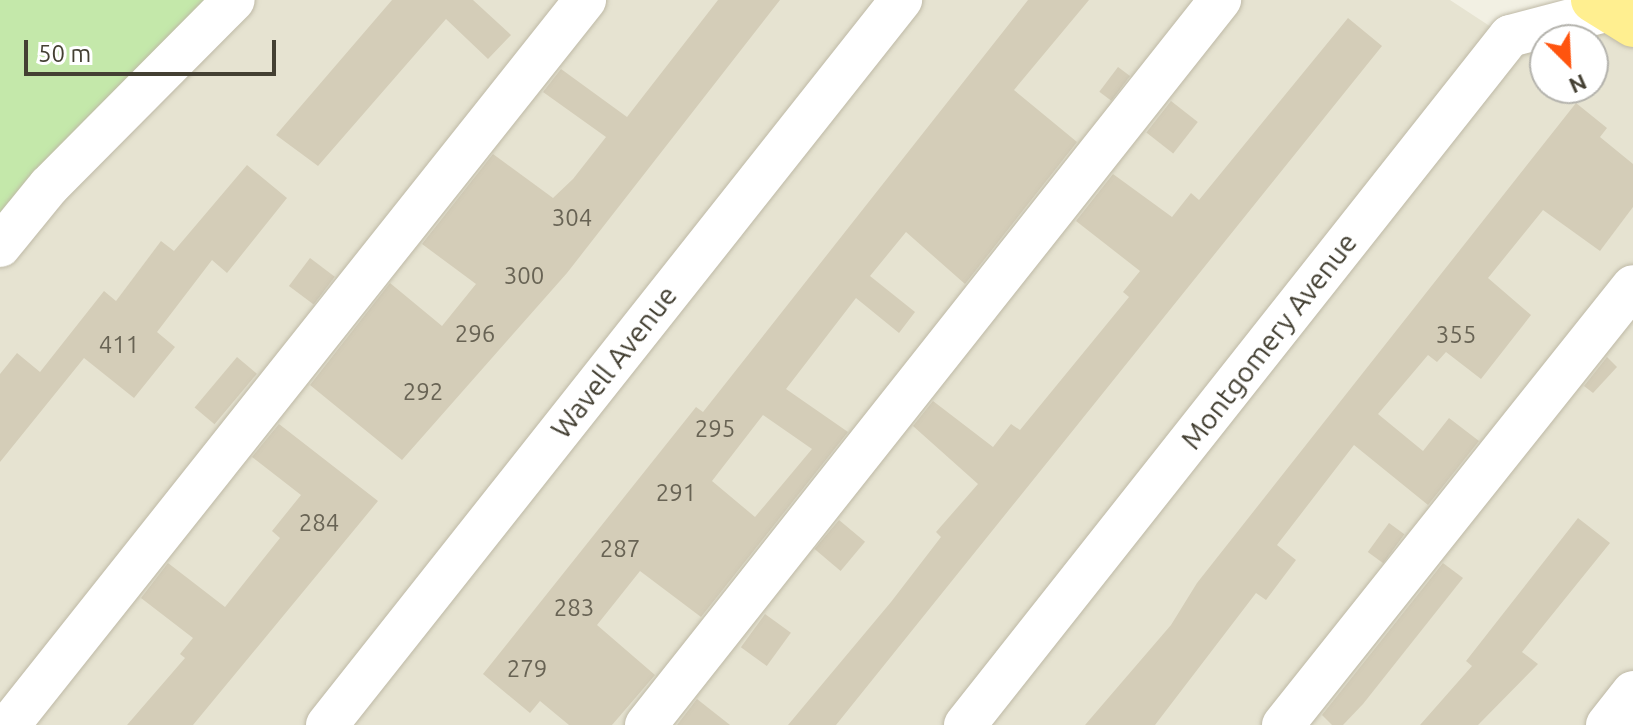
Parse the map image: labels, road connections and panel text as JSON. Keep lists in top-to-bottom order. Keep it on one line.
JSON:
{"streets":{"street":["Montgomery Avenue","Wavell Avenue"]},"house_numbers":["304","300","296","355","411","292","295","291","284","287","283","279"],"scale_bar":"50 m","north":"bottom right"}
